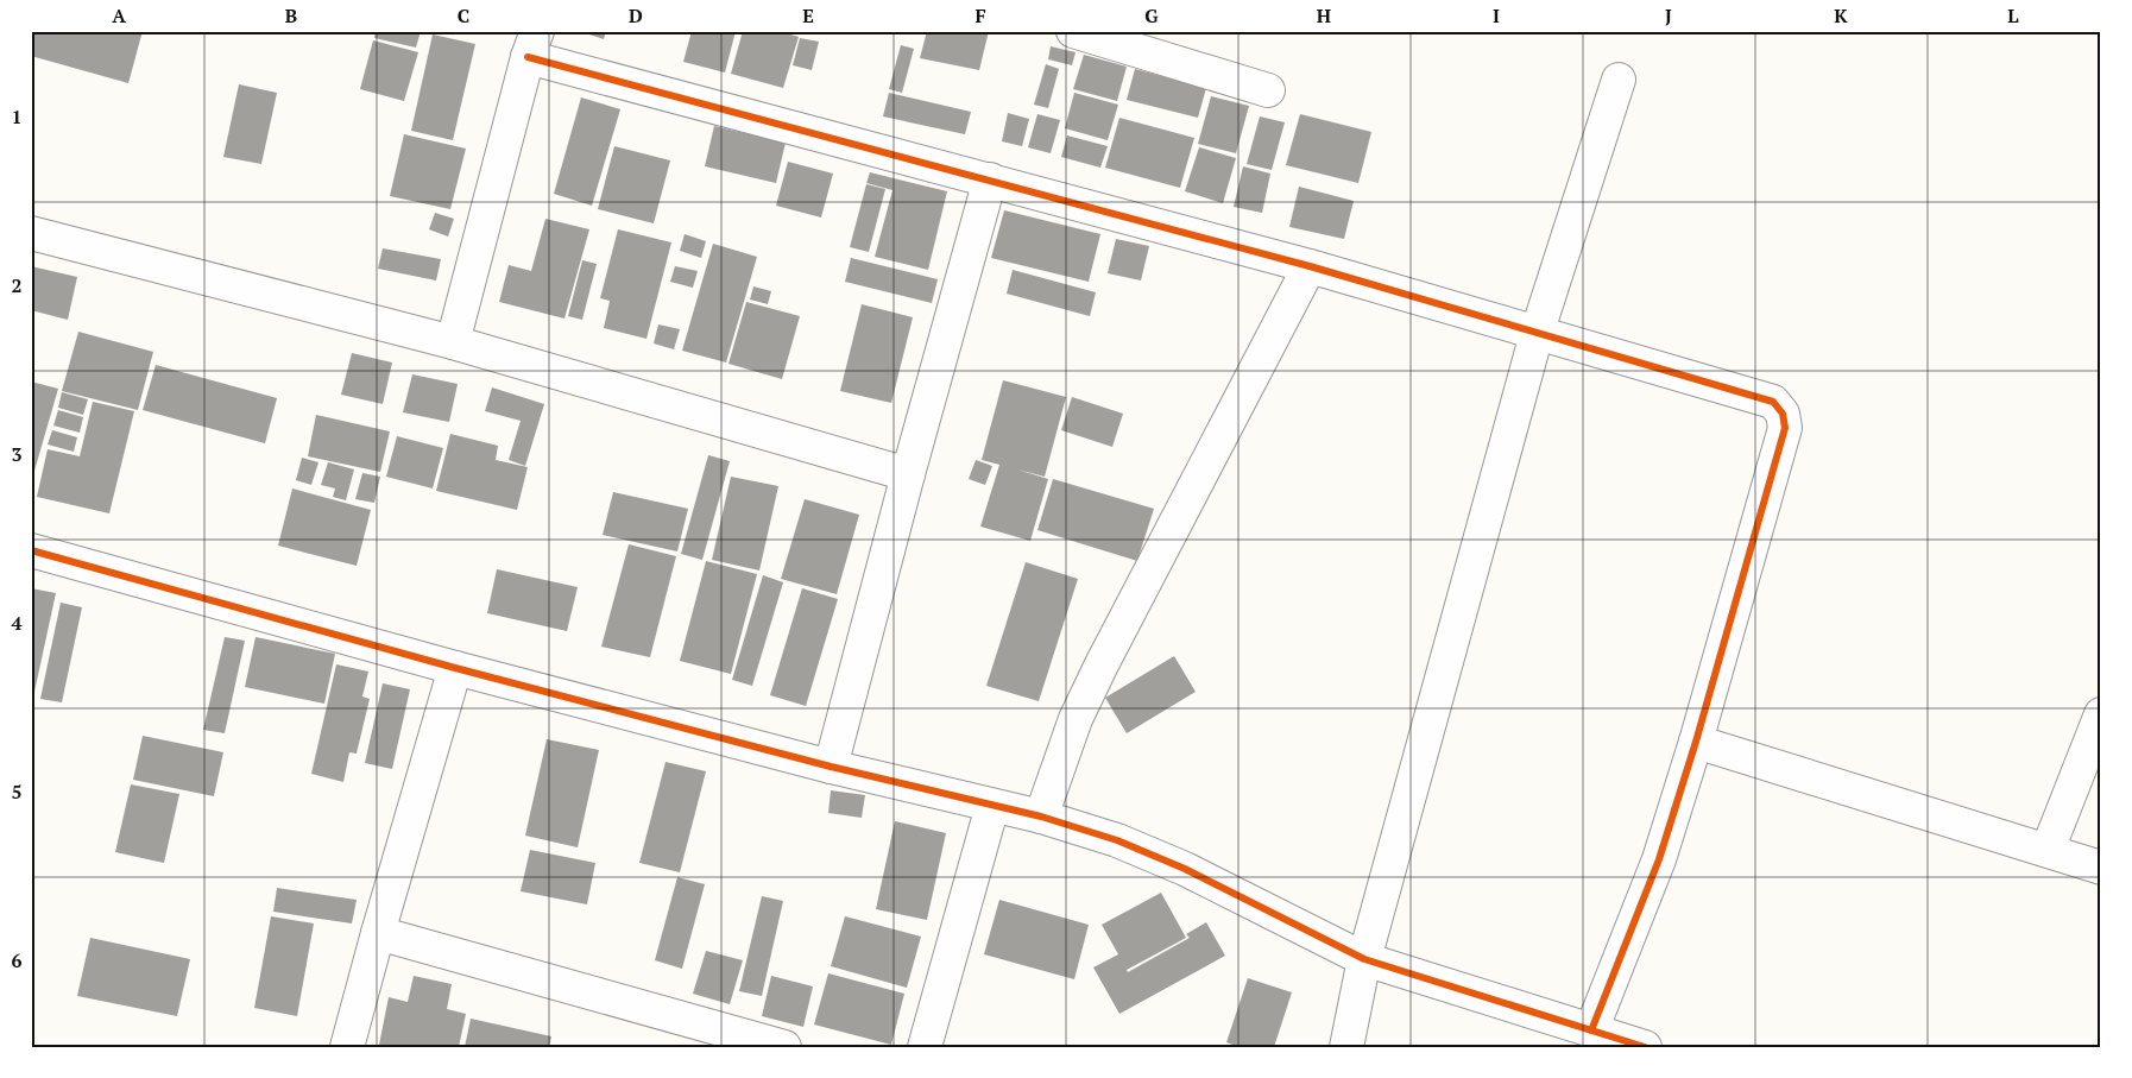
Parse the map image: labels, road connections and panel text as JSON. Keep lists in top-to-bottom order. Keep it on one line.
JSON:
{"grid":{"columns":["A","B","C","D","E","F","G","H","I","J","K","L"],"rows":["1","2","3","4","5","6"]}}
